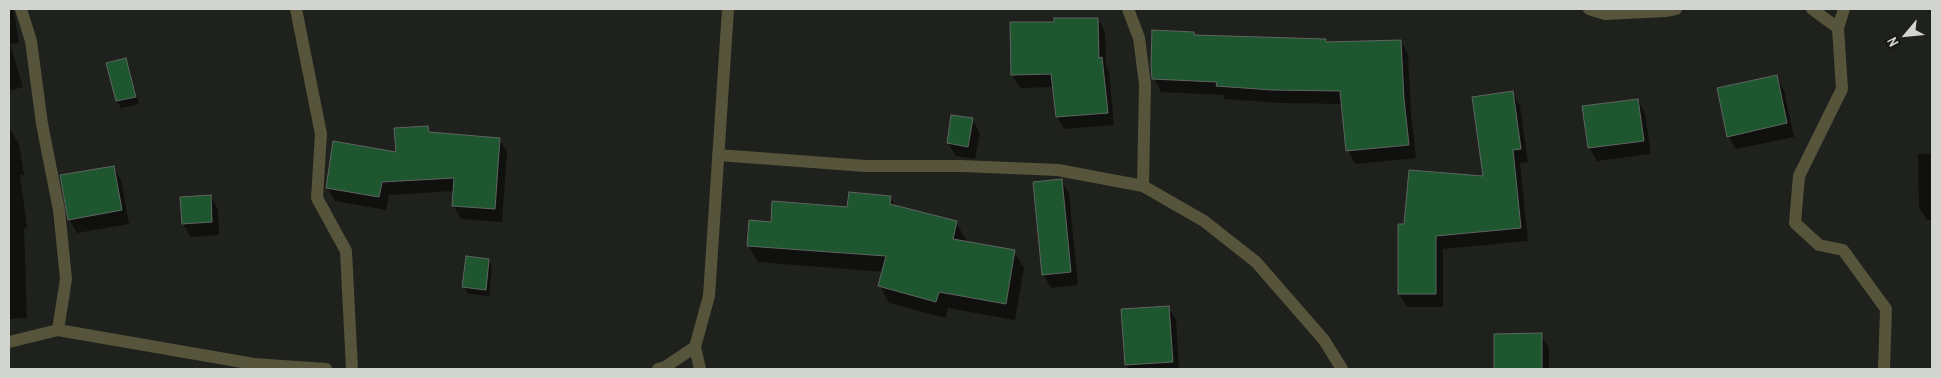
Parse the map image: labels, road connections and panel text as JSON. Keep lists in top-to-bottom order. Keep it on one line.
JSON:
{"north":"bottom left"}
